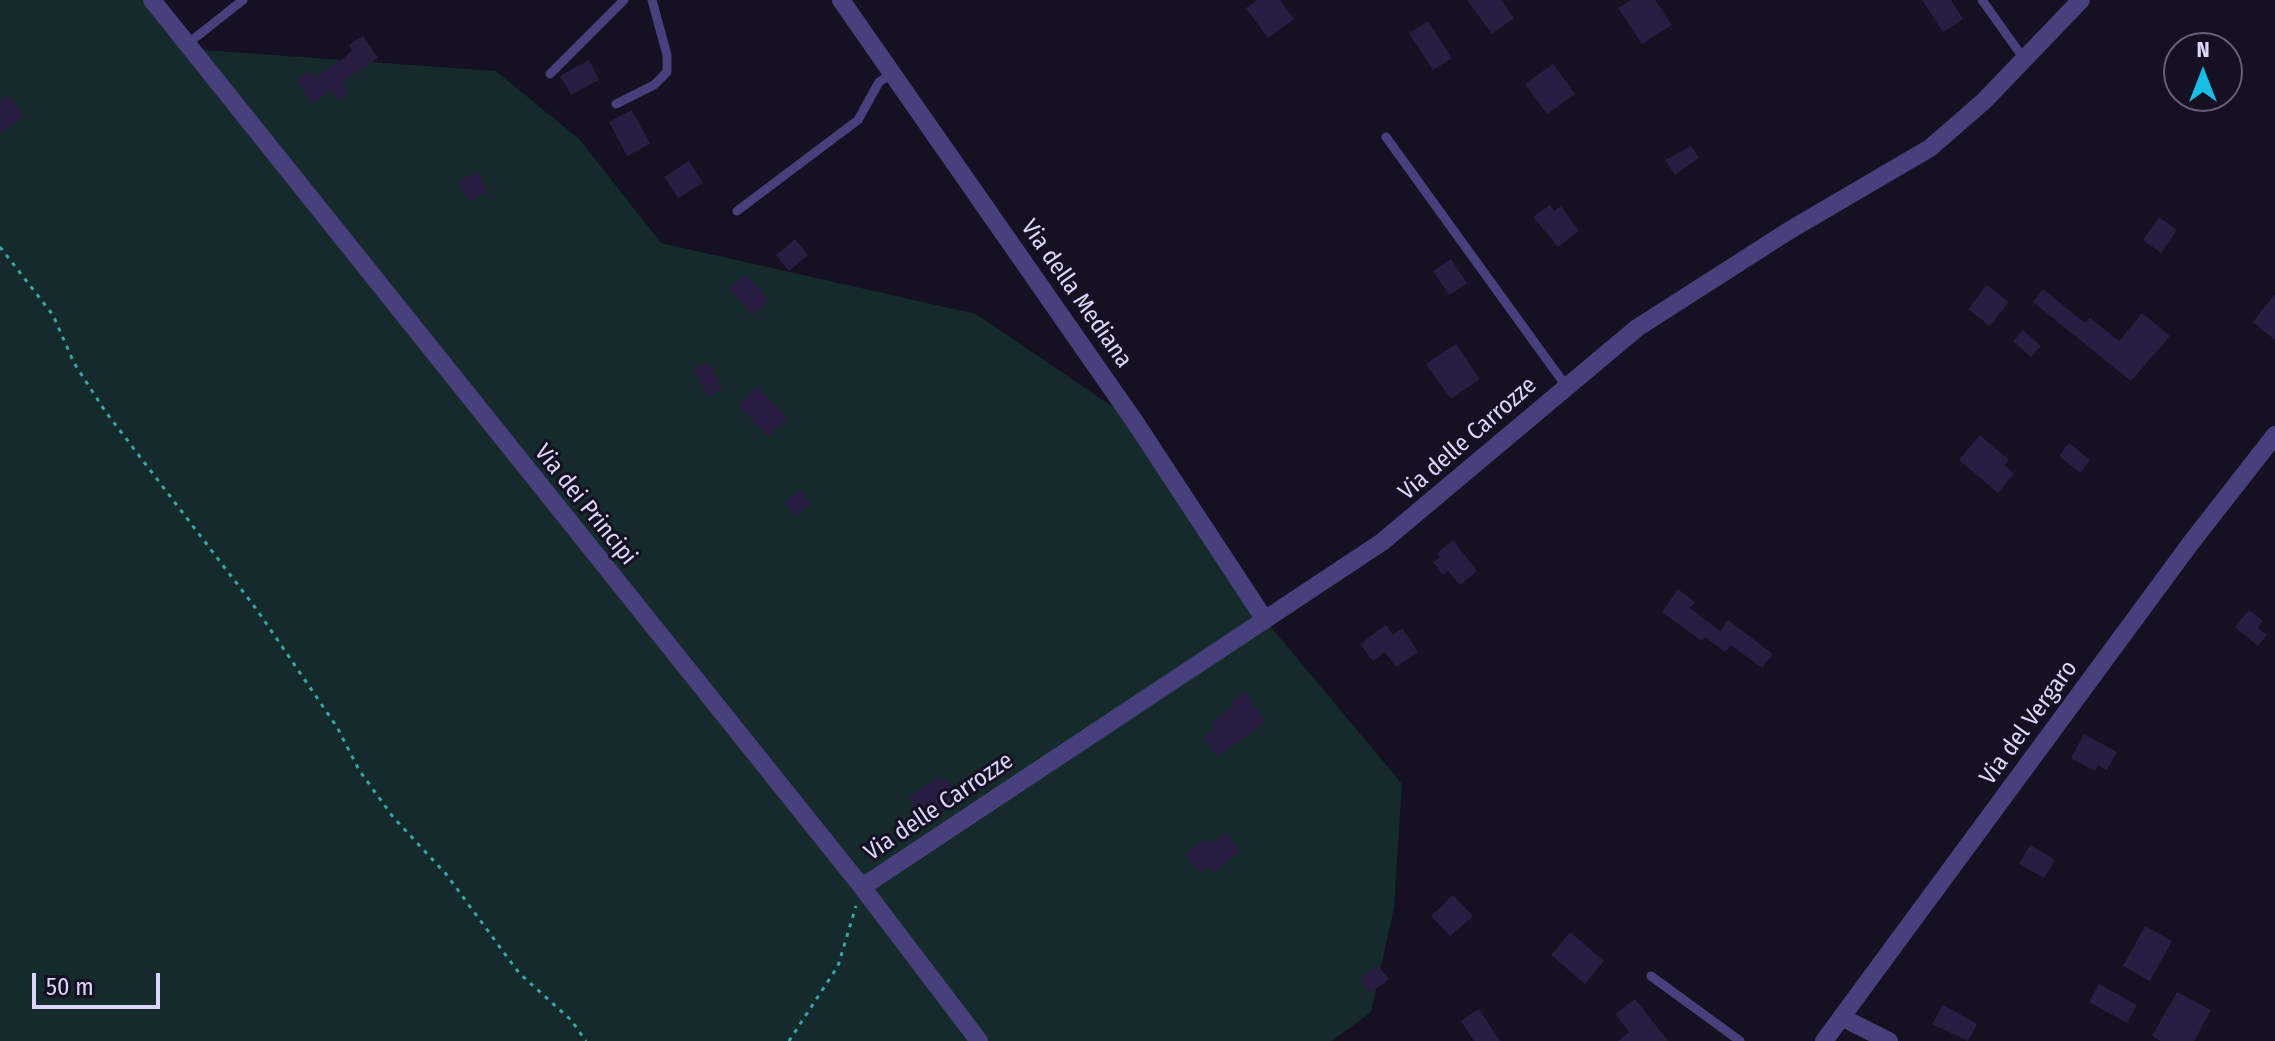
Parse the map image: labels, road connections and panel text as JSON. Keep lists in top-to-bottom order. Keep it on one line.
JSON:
{"streets":{"street":["Via della Mediana","Via delle Carrozze","Via dei Principi","Via del Vergaro"]},"crossings":[["Via della Mediana","Via delle Carrozze"],["Via delle Carrozze","Via dei Principi"]],"scale_bar":"50 m","north":"top"}
